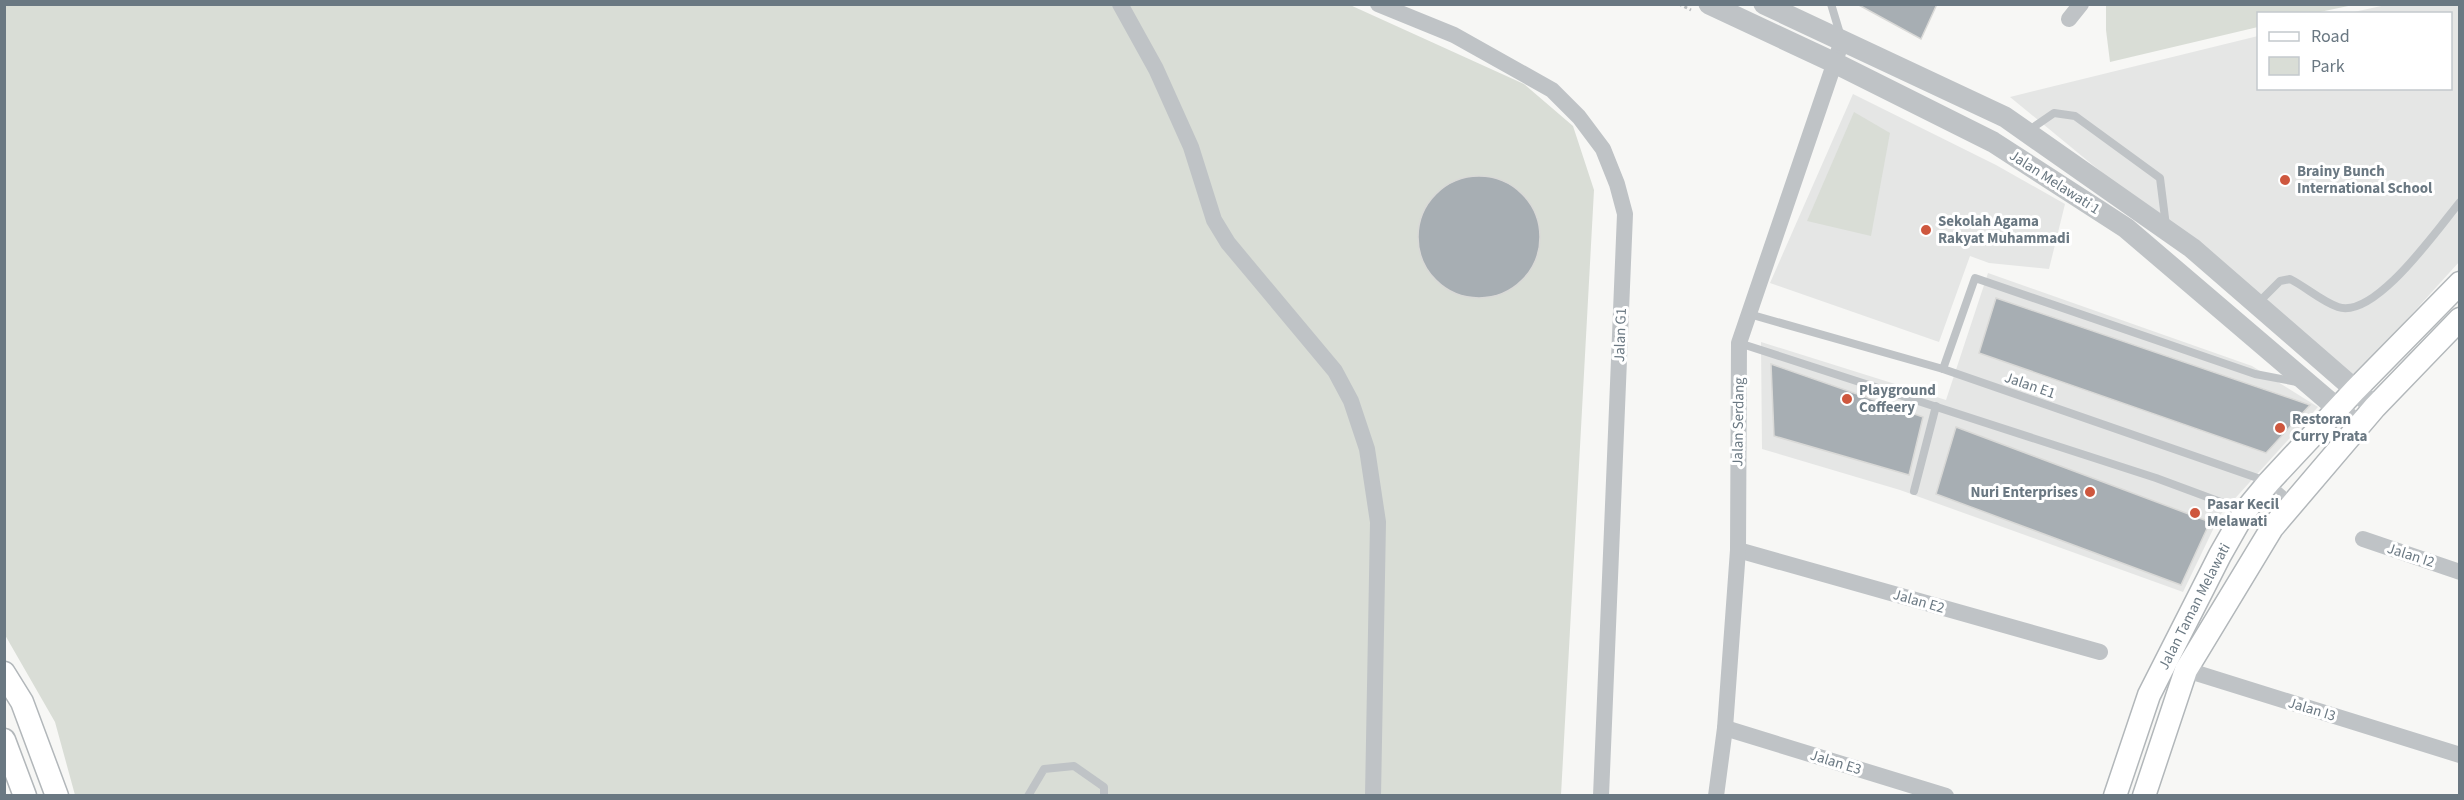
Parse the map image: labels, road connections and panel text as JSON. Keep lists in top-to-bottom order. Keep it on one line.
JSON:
{"streets":{"main road":["Jalan Taman Melawati"],"street":["Jalan Melawati 1","Jalan G1","Jalan Serdang","Jalan I2","Jalan E2","Jalan I3","Jalan E3"],"lane":["Jalan E1"]},"crossings":[["Jalan Melawati 1","Jalan Serdang"],["Jalan Melawati 1","Jalan Taman Melawati"],["Jalan E1","Jalan Serdang"],["Jalan E1","Jalan Taman Melawati"],["Jalan Serdang","Jalan E2"],["Jalan Serdang","Jalan E3"],["Jalan Taman Melawati","Jalan I3"]],"places":["Brainy Bunch International School","Sekolah Agama Rakyat Muhammadi","Playground Coffeery","Restoran Curry Prata","Nuri Enterprises","Pasar Kecil Melawati"],"legend":["Road","Park"]}
